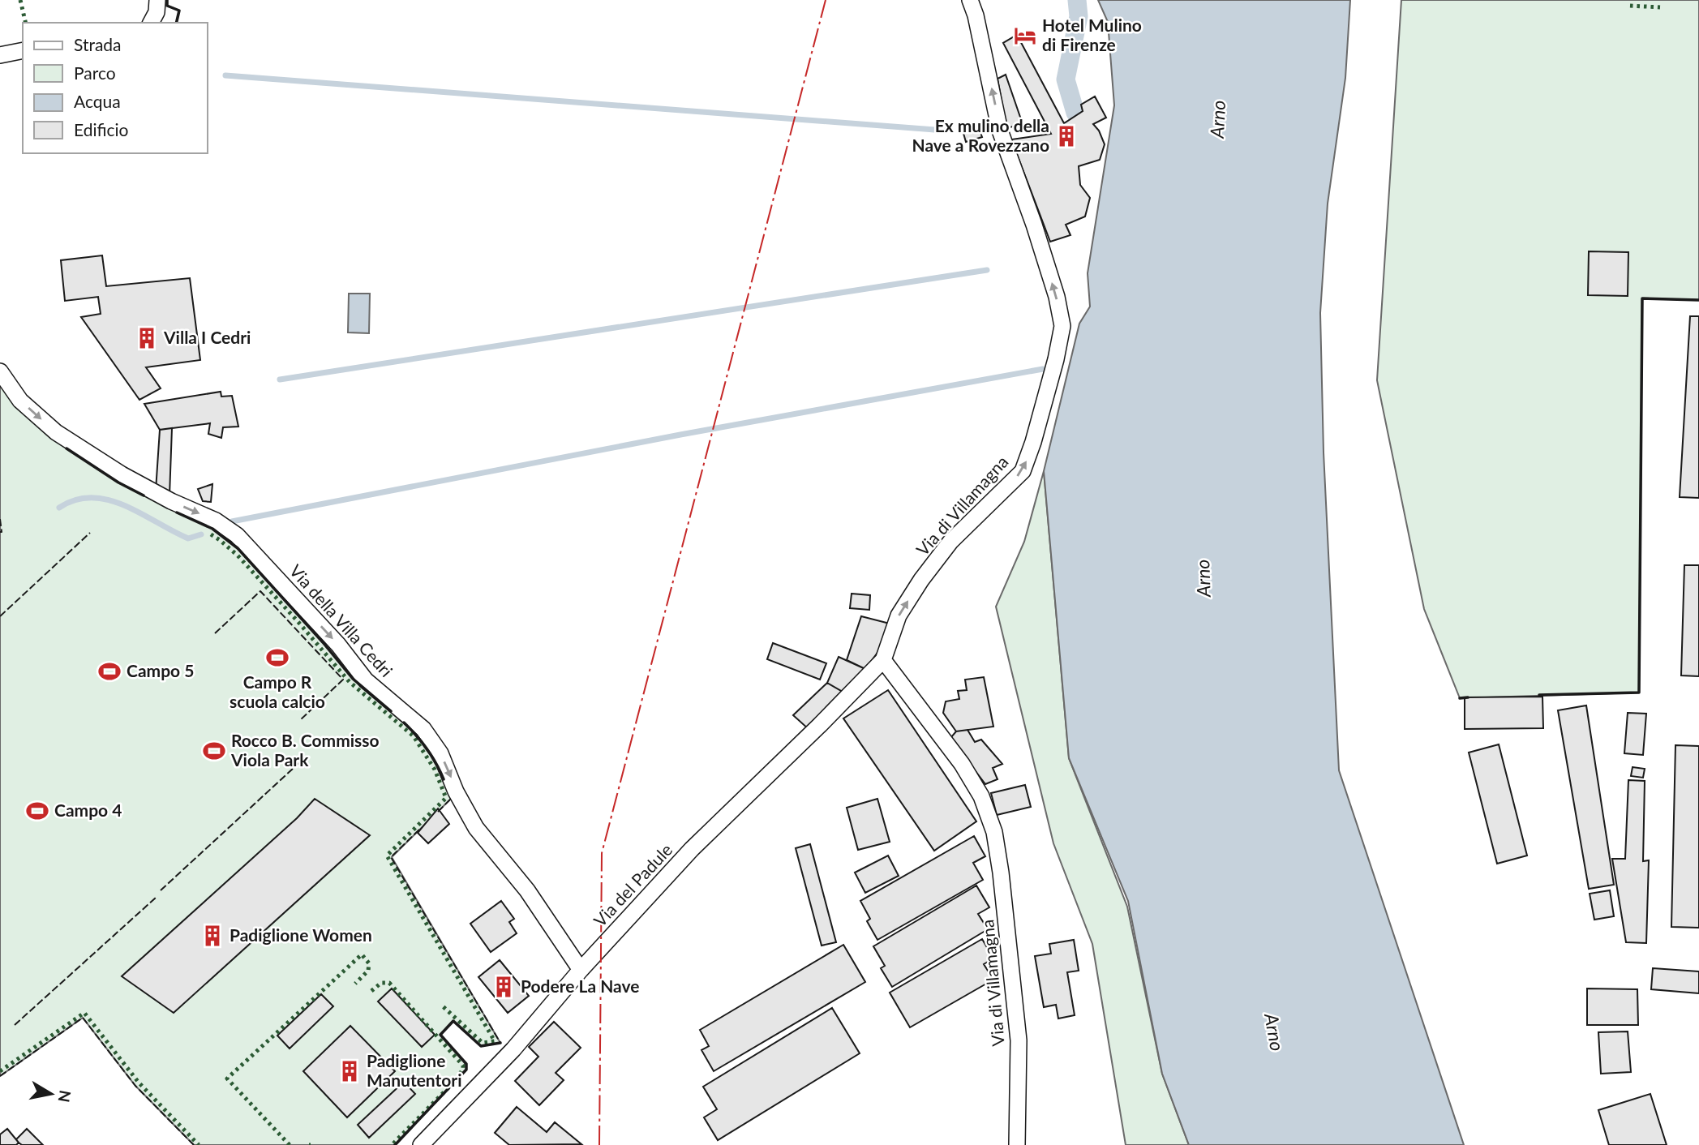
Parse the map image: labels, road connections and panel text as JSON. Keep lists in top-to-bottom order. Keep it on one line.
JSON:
{"streets":{"street":["Via di Villamagna","Via della Villa Cedri","Via del Padule"]},"crossings":[["Via di Villamagna","Via del Padule"],["Via della Villa Cedri","Via del Padule"]],"one_way":["Via di Villamagna","Via della Villa Cedri"],"water":["Arno"],"places":{"hotel":["Hotel Mulino di Firenze"],"building":["Ex mulino della Nave a Rovezzano","Villa I Cedri","Padiglione Women","Podere La Nave","Padiglione Manutentori"],"sports":["Campo R scuola calcio","Campo 5","Rocco B. Commisso Viola Park","Campo 4"]},"legend":["Strada","Parco","Acqua","Edificio"],"north":"right"}
